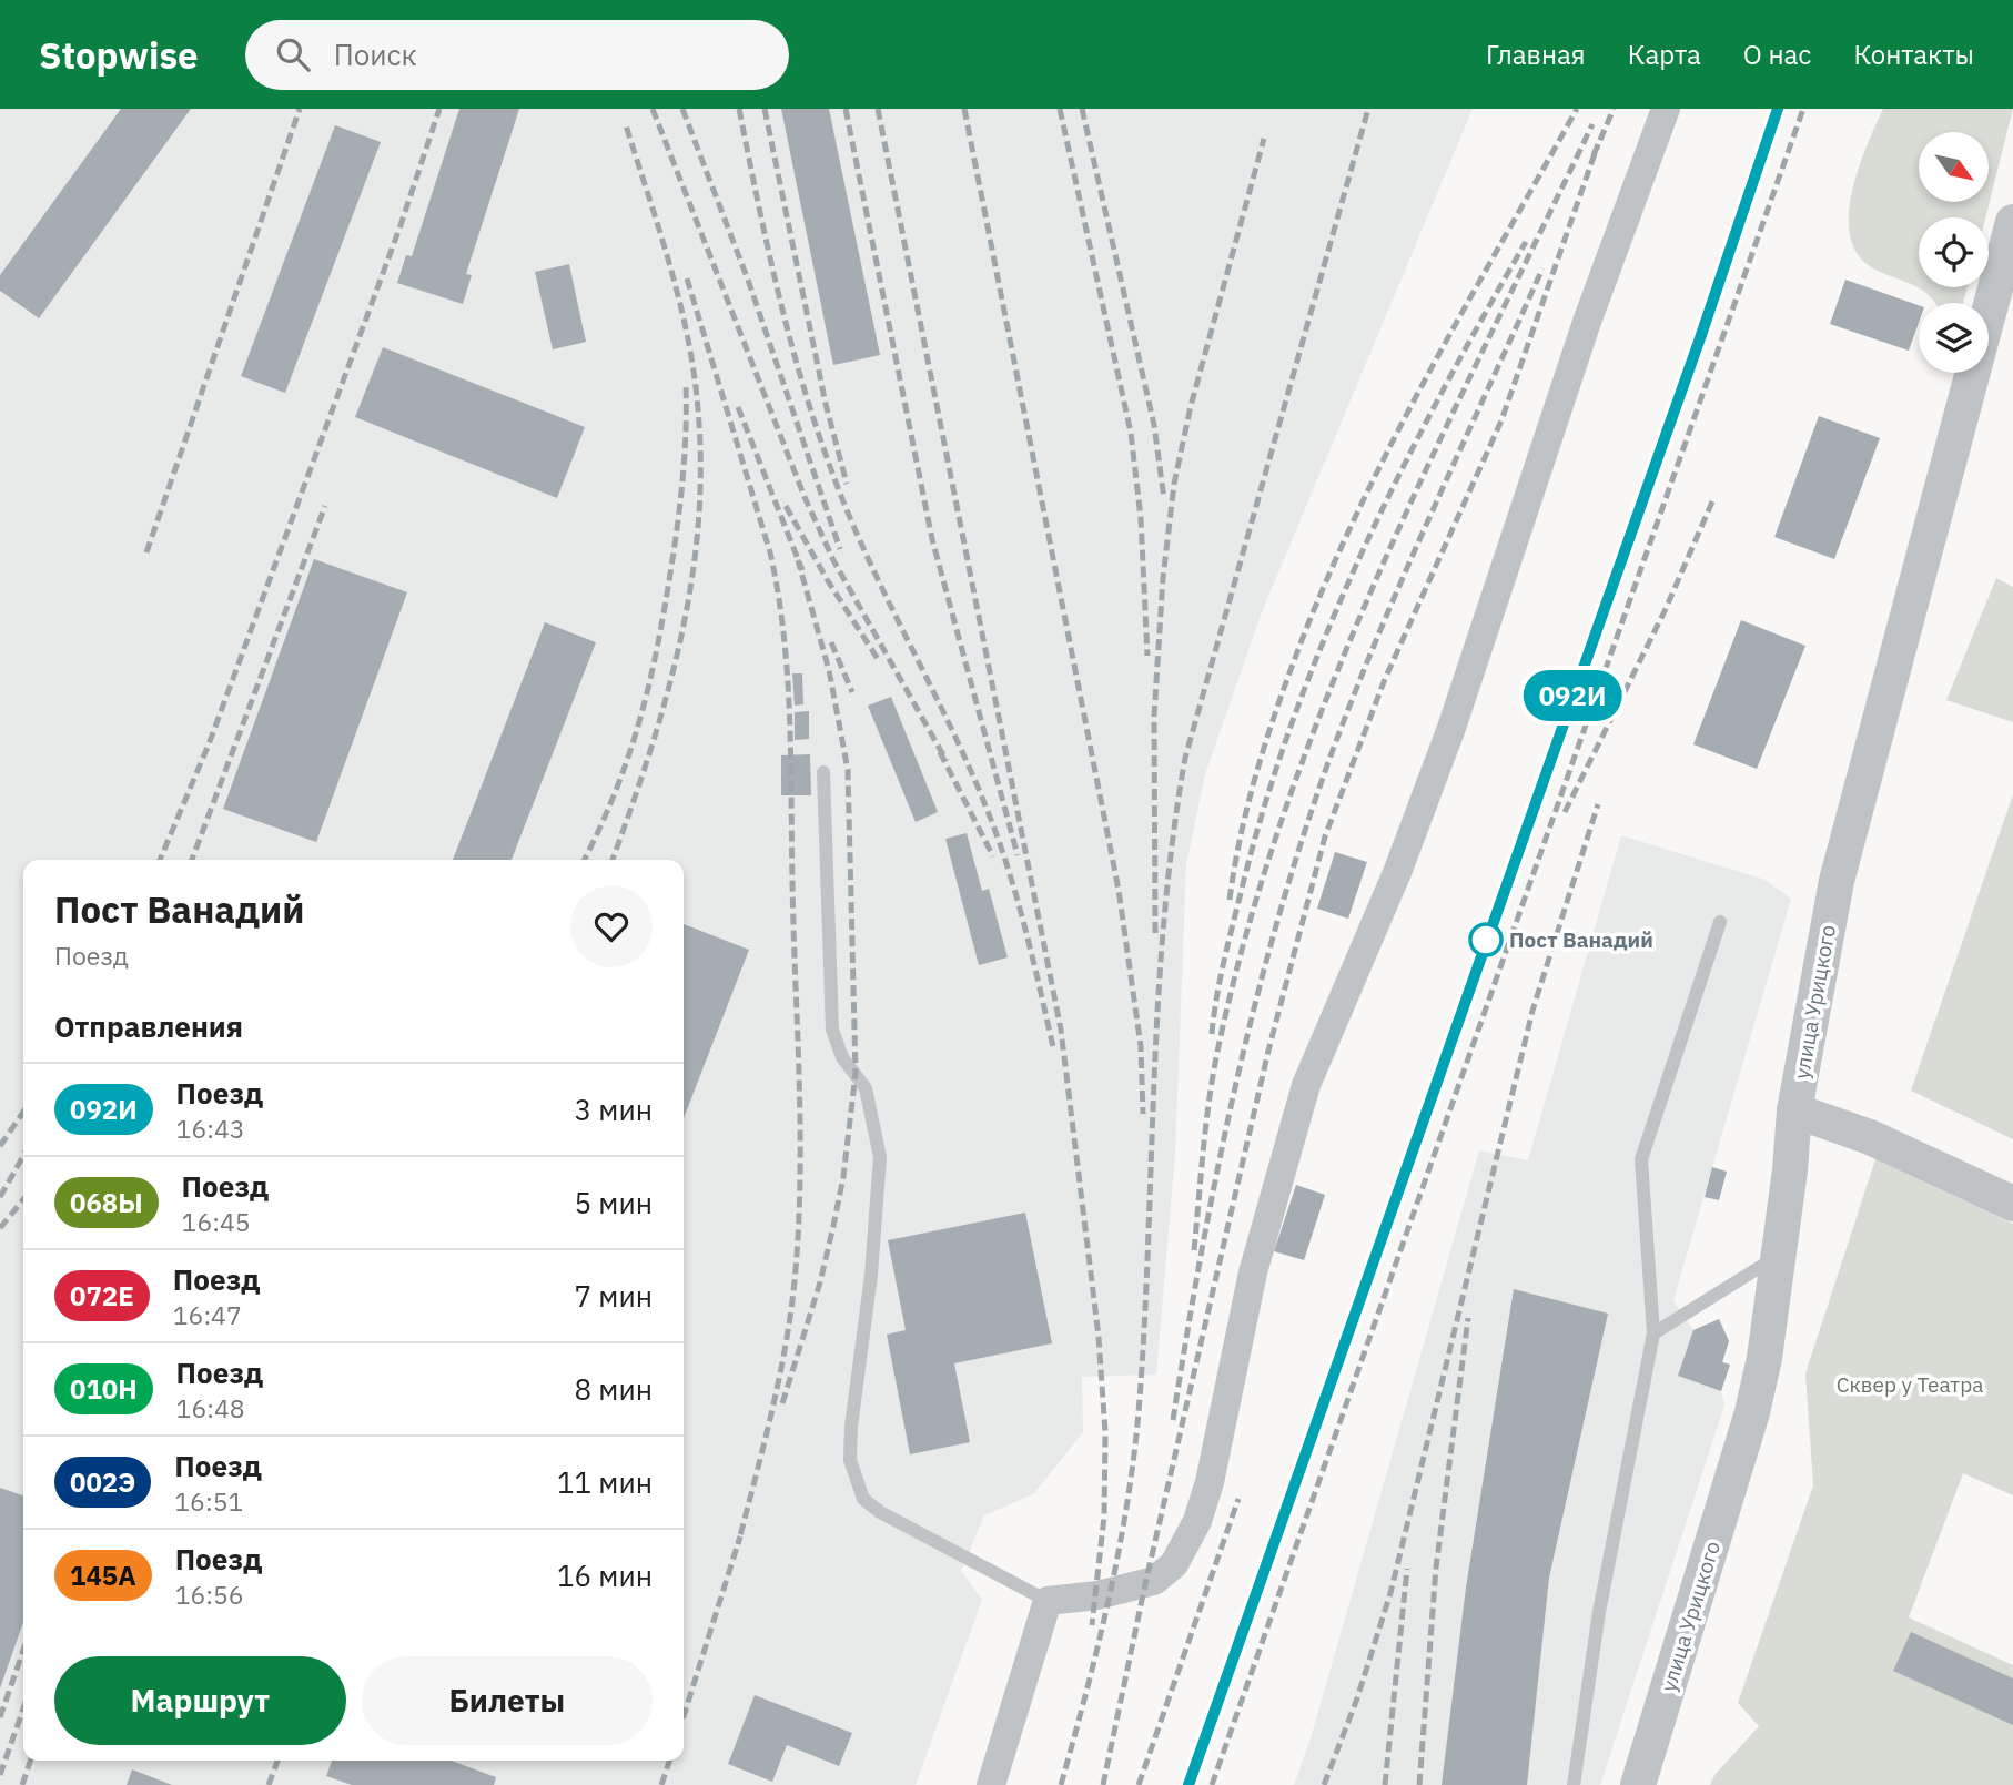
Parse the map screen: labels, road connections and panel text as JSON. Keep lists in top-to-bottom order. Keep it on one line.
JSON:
{"streets":{"street":["улица Урицкого"]},"parks":["Сквер у Театра"],"places":["Пост Ванадий"],"north":"bottom right","page":{"header":"Stopwise","search":"Поиск","nav":["Главная","Карта","О нас","Контакты"],"on_map":"092И","heading":[["Пост Ванадий","Поезд"],"Отправления"],"list":[{"mark":"092И","name":"Поезд","note":"16:43","value":"3 мин"},{"mark":"068Ы","name":"Поезд","note":"16:45","value":"5 мин"},{"mark":"072Е","name":"Поезд","note":"16:47","value":"7 мин"},{"mark":"010Н","name":"Поезд","note":"16:48","value":"8 мин"},{"mark":"002Э","name":"Поезд","note":"16:51","value":"11 мин"},{"mark":"145А","name":"Поезд","note":"16:56","value":"16 мин"}],"buttons":["Маршрут","Билеты"]}}
